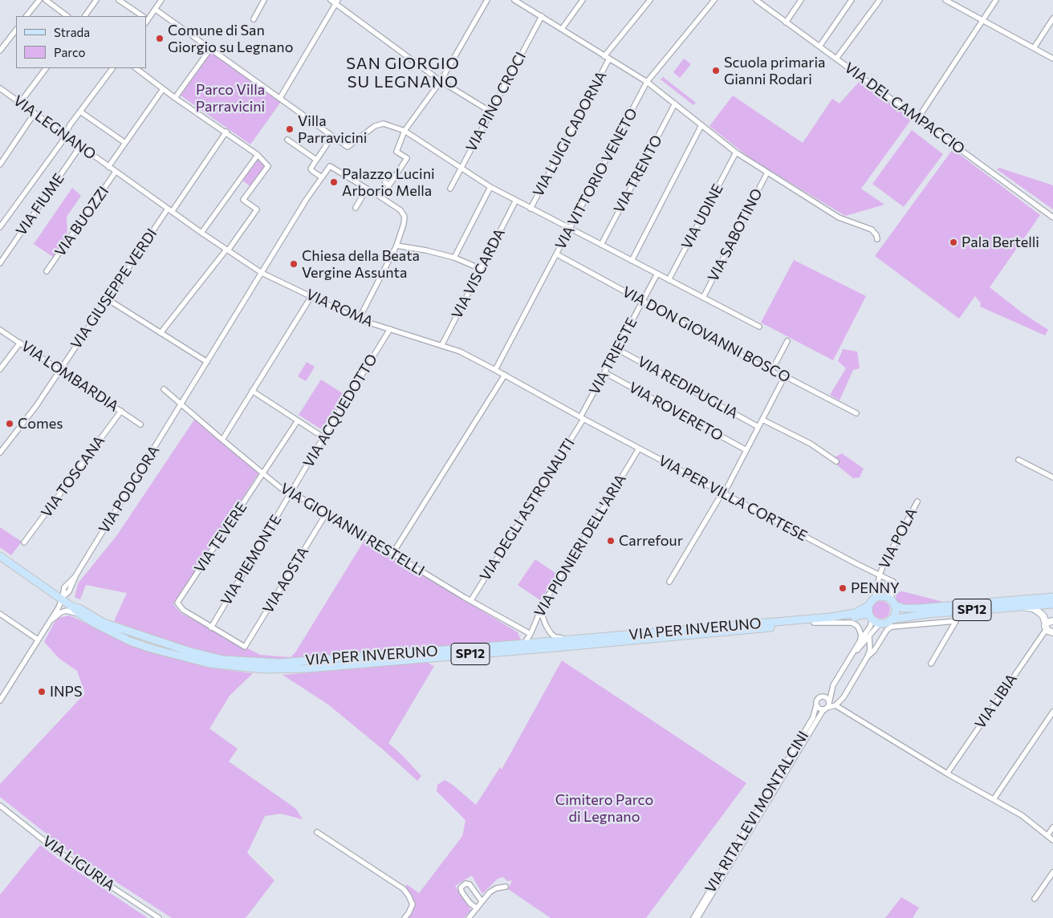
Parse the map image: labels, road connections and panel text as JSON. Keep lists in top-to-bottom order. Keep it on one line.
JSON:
{"streets":{"main road":["SP12","VIA PER INVERUNO"],"street":["VIA PINO CROCI","VIA DEL CAMPACCIO","VIA LEGNANO","VIA LUIGI CADORNA","VIA TRENTO","VIA VITTORIO VENETO","VIA FIUME","VIA UDINE","VIA BUOZZI","VIA SABOTINO","VIA VISCARDA","VIA GIUSEPPE VERDI","VIA ROMA","VIA DON GIOVANNI BOSCO","VIA TRIESTE","VIA LOMBARDIA","VIA REDIPUGLIA","VIA ACQUEDOTTO","VIA ROVERETO","VIA TOSCANA","VIA PODGORA","VIA PER VILLA CORTESE","VIA DEGLI ASTRONAUTI","VIA GIOVANNI RESTELLI","VIA TEVERE","VIA POLA","VIA PIONIERI DELL'ARIA","VIA PIEMONTE","VIA AOSTA","VIA LIBIA","VIA RITA LEVI MONTALCINI","VIA LIGURIA"]},"crossings":[["VIA LEGNANO","VIA FIUME"],["VIA LEGNANO","VIA ROMA"],["VIA VITTORIO VENETO","VIA ROMA"],["VIA VITTORIO VENETO","VIA DON GIOVANNI BOSCO"],["VIA BUOZZI","VIA ROMA"],["VIA VISCARDA","VIA ROMA"],["VIA GIUSEPPE VERDI","VIA ROMA"],["VIA GIUSEPPE VERDI","VIA LOMBARDIA"],["VIA ROMA","VIA TRIESTE"],["VIA ROMA","VIA ACQUEDOTTO"],["VIA ROMA","VIA PODGORA"],["VIA ROMA","VIA PER VILLA CORTESE"],["VIA ROMA","VIA DEGLI ASTRONAUTI"],["VIA DON GIOVANNI BOSCO","VIA TRIESTE"],["VIA TRIESTE","VIA REDIPUGLIA"],["VIA TRIESTE","VIA ROVERETO"],["VIA TRIESTE","VIA PER VILLA CORTESE"],["VIA TRIESTE","VIA DEGLI ASTRONAUTI"],["VIA LOMBARDIA","VIA TOSCANA"],["VIA ACQUEDOTTO","VIA GIOVANNI RESTELLI"],["VIA ACQUEDOTTO","VIA PIEMONTE"],["VIA PODGORA","VIA GIOVANNI RESTELLI"],["VIA PODGORA","VIA PER INVERUNO"],["VIA PER VILLA CORTESE","VIA DEGLI ASTRONAUTI"],["VIA PER VILLA CORTESE","VIA POLA"],["VIA PER VILLA CORTESE","VIA PIONIERI DELL'ARIA"],["VIA DEGLI ASTRONAUTI","VIA GIOVANNI RESTELLI"],["VIA GIOVANNI RESTELLI","VIA TEVERE"],["VIA GIOVANNI RESTELLI","VIA PIONIERI DELL'ARIA"],["VIA GIOVANNI RESTELLI","VIA PIEMONTE"],["VIA GIOVANNI RESTELLI","VIA AOSTA"],["VIA TEVERE","VIA PIEMONTE"],["VIA TEVERE","VIA AOSTA"],["VIA PIONIERI DELL'ARIA","VIA PER INVERUNO"],["VIA PIEMONTE","VIA AOSTA"],["SP12","VIA PER INVERUNO"]],"districts":["SAN GIORGIO SU LEGNANO"],"parks":["Parco Villa Parravicini","Cimitero Parco di Legnano"],"places":["Comune di San Giorgio su Legnano","Scuola primaria Gianni Rodari","Villa Parravicini","Palazzo Lucini Arborio Mella","Pala Bertelli","Chiesa della Beata Vergine Assunta","Comes","Carrefour","PENNY","INPS"],"legend":["Strada","Parco"]}
